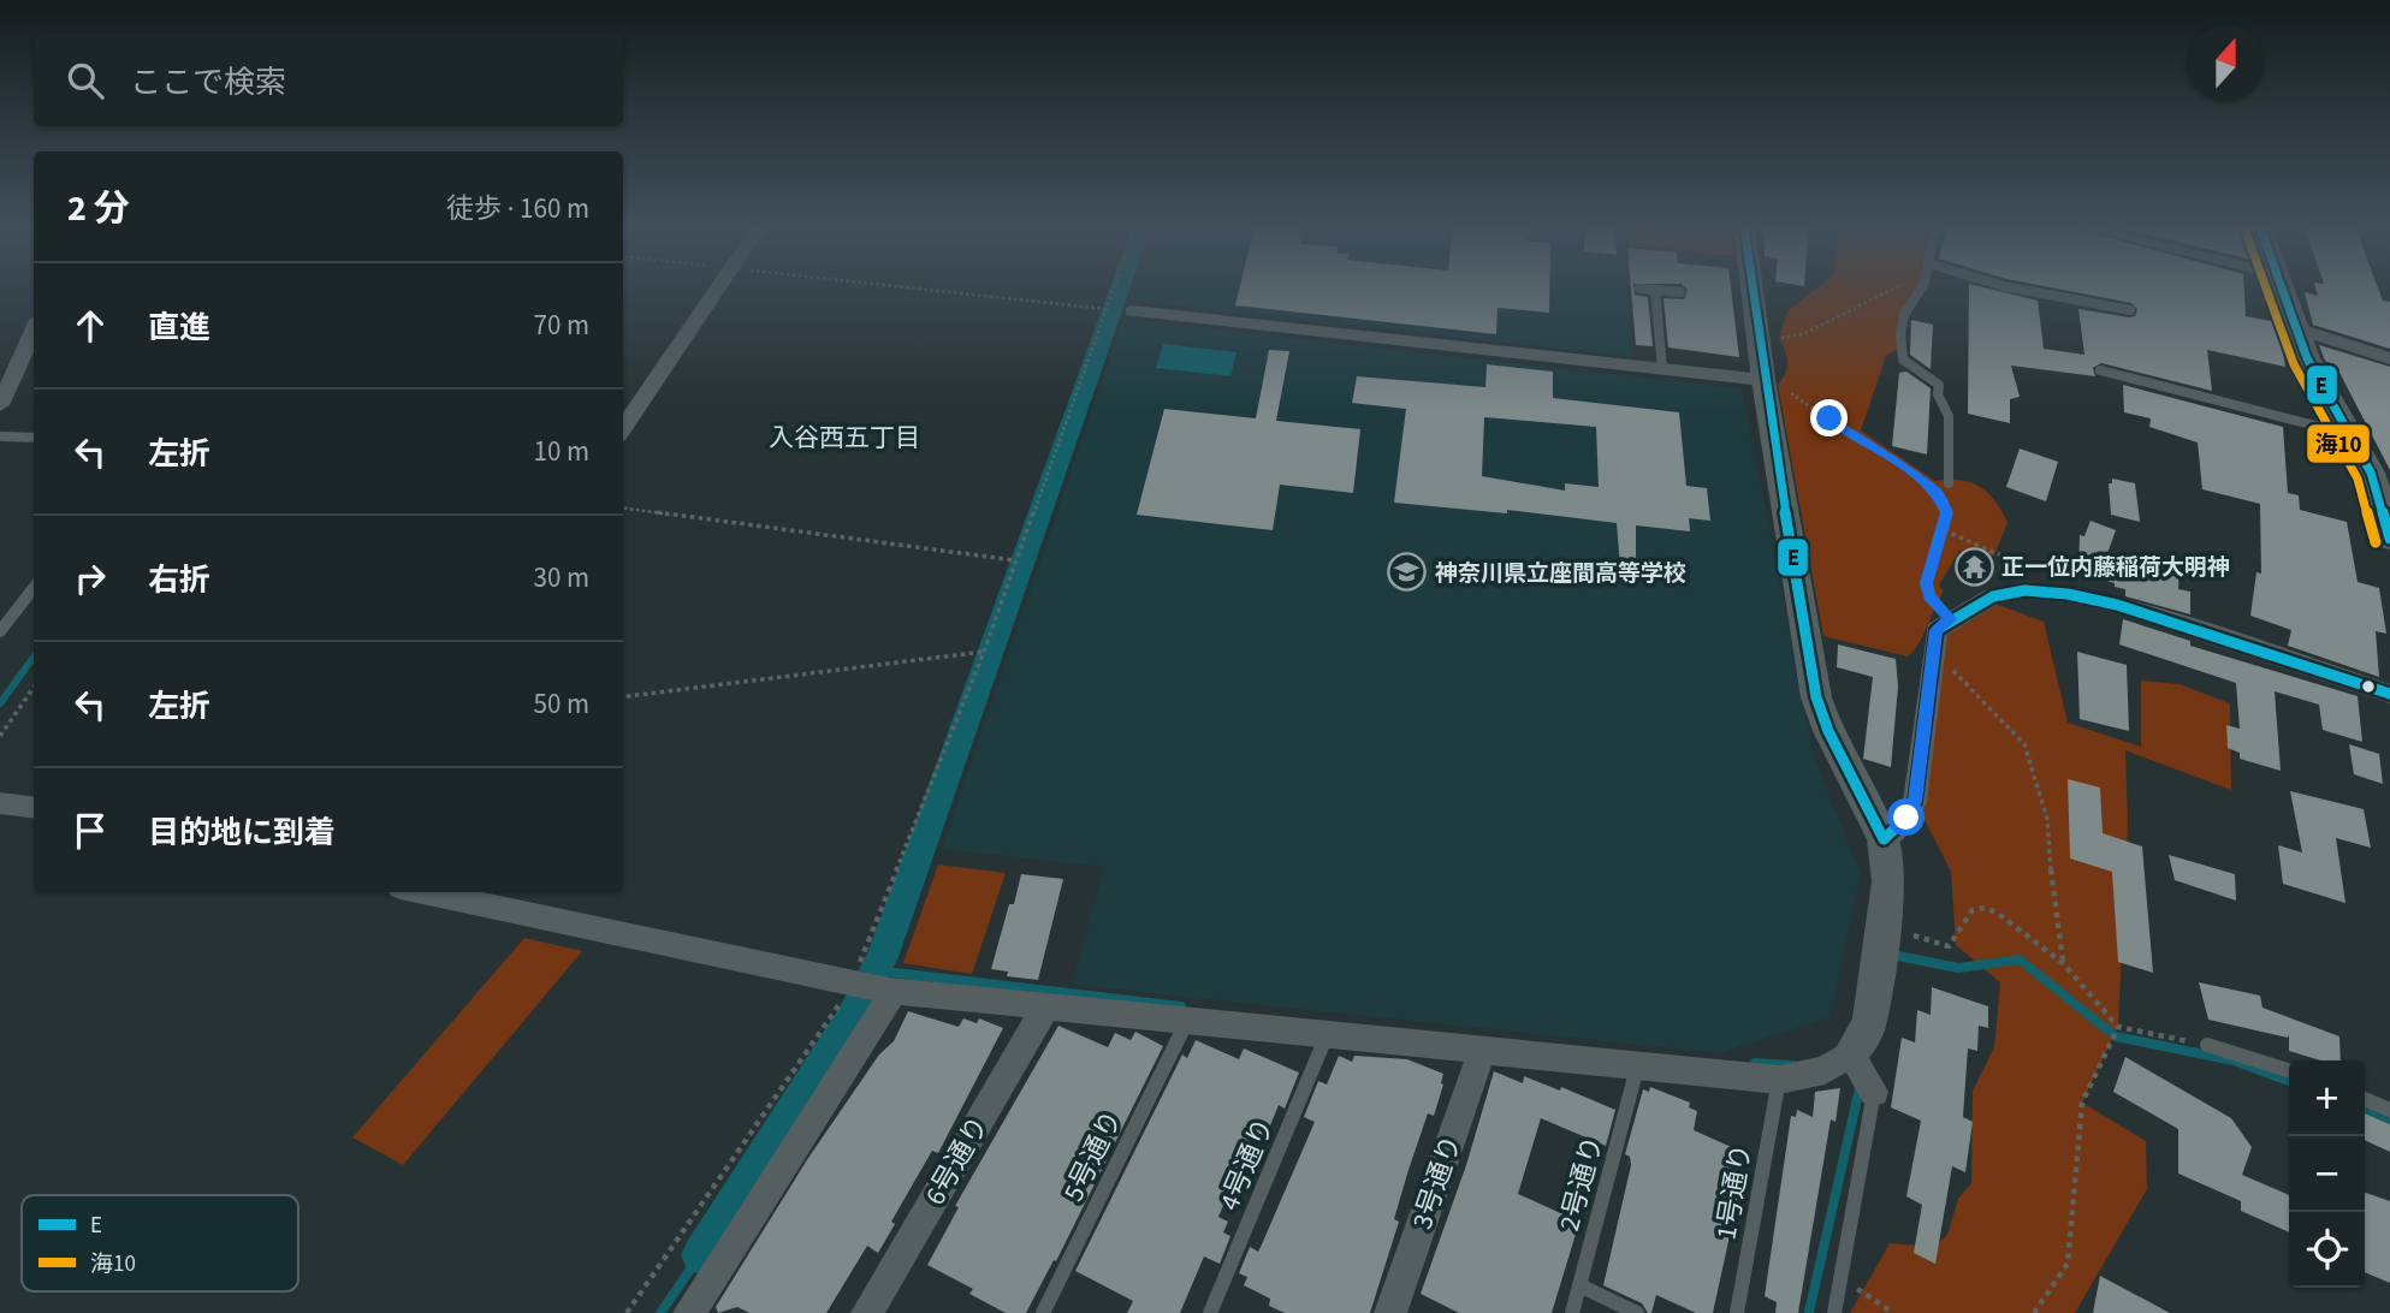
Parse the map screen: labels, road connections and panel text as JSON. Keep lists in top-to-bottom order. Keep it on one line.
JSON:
{"streets":{"street":["6号通り","3号通り"],"lane":["5号通り","4号通り","2号通り","1号通り"]},"districts":["入谷西五丁目"],"places":{"temple":["正一位内藤稲荷大明神"],"school or university":["神奈川県立座間高等学校"]},"lines":["transit line E","transit line 海10"],"legend":["E","海10"],"north":"top","page":{"search":"ここで検索","heading":["2 分","徒歩 · 160 m"],"list":[["直進","70 m"],["左折","10 m"],["右折","30 m"],["左折","50 m"],"目的地に到着"],"map_buttons":["+","−"]}}
